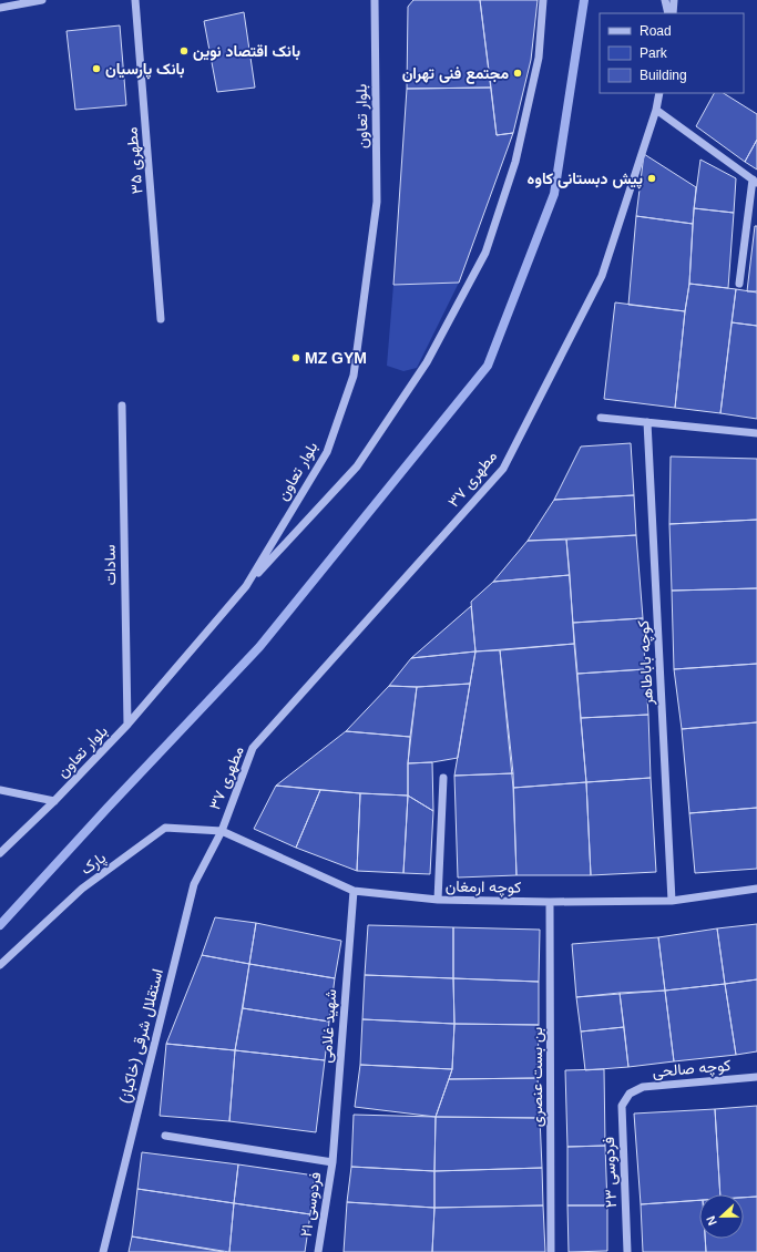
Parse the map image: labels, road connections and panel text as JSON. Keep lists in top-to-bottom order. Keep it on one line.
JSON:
{"streets":{"street":["بلوار تعاون","مطهری ۳۵","مطهری ۳۷","سادات","کوچه باباطاهر","پارک","کوچه ارمغان","شهید غلامی","استقلال شرقی (خاکباز)","کوچه صالحی","بن بست عنصری","فردوسی ۲۳","فردوسی ۲۱"]},"crossings":[["بلوار تعاون","سادات"],["مطهری ۳۷","پارک"],["مطهری ۳۷","کوچه ارمغان"],["مطهری ۳۷","استقلال شرقی (خاکباز)"],["کوچه باباطاهر","کوچه ارمغان"],["پارک","کوچه ارمغان"],["پارک","استقلال شرقی (خاکباز)"],["کوچه ارمغان","شهید غلامی"],["کوچه ارمغان","استقلال شرقی (خاکباز)"],["کوچه ارمغان","بن بست عنصری"],["شهید غلامی","فردوسی ۲۱"],["کوچه صالحی","فردوسی ۲۳"]],"places":["بانک اقتصاد نوین","بانک پارسیان","مجتمع فنی تهران","پیش دبستانی کاوه","MZ GYM"],"legend":["Road","Park","Building"],"north":"left"}
